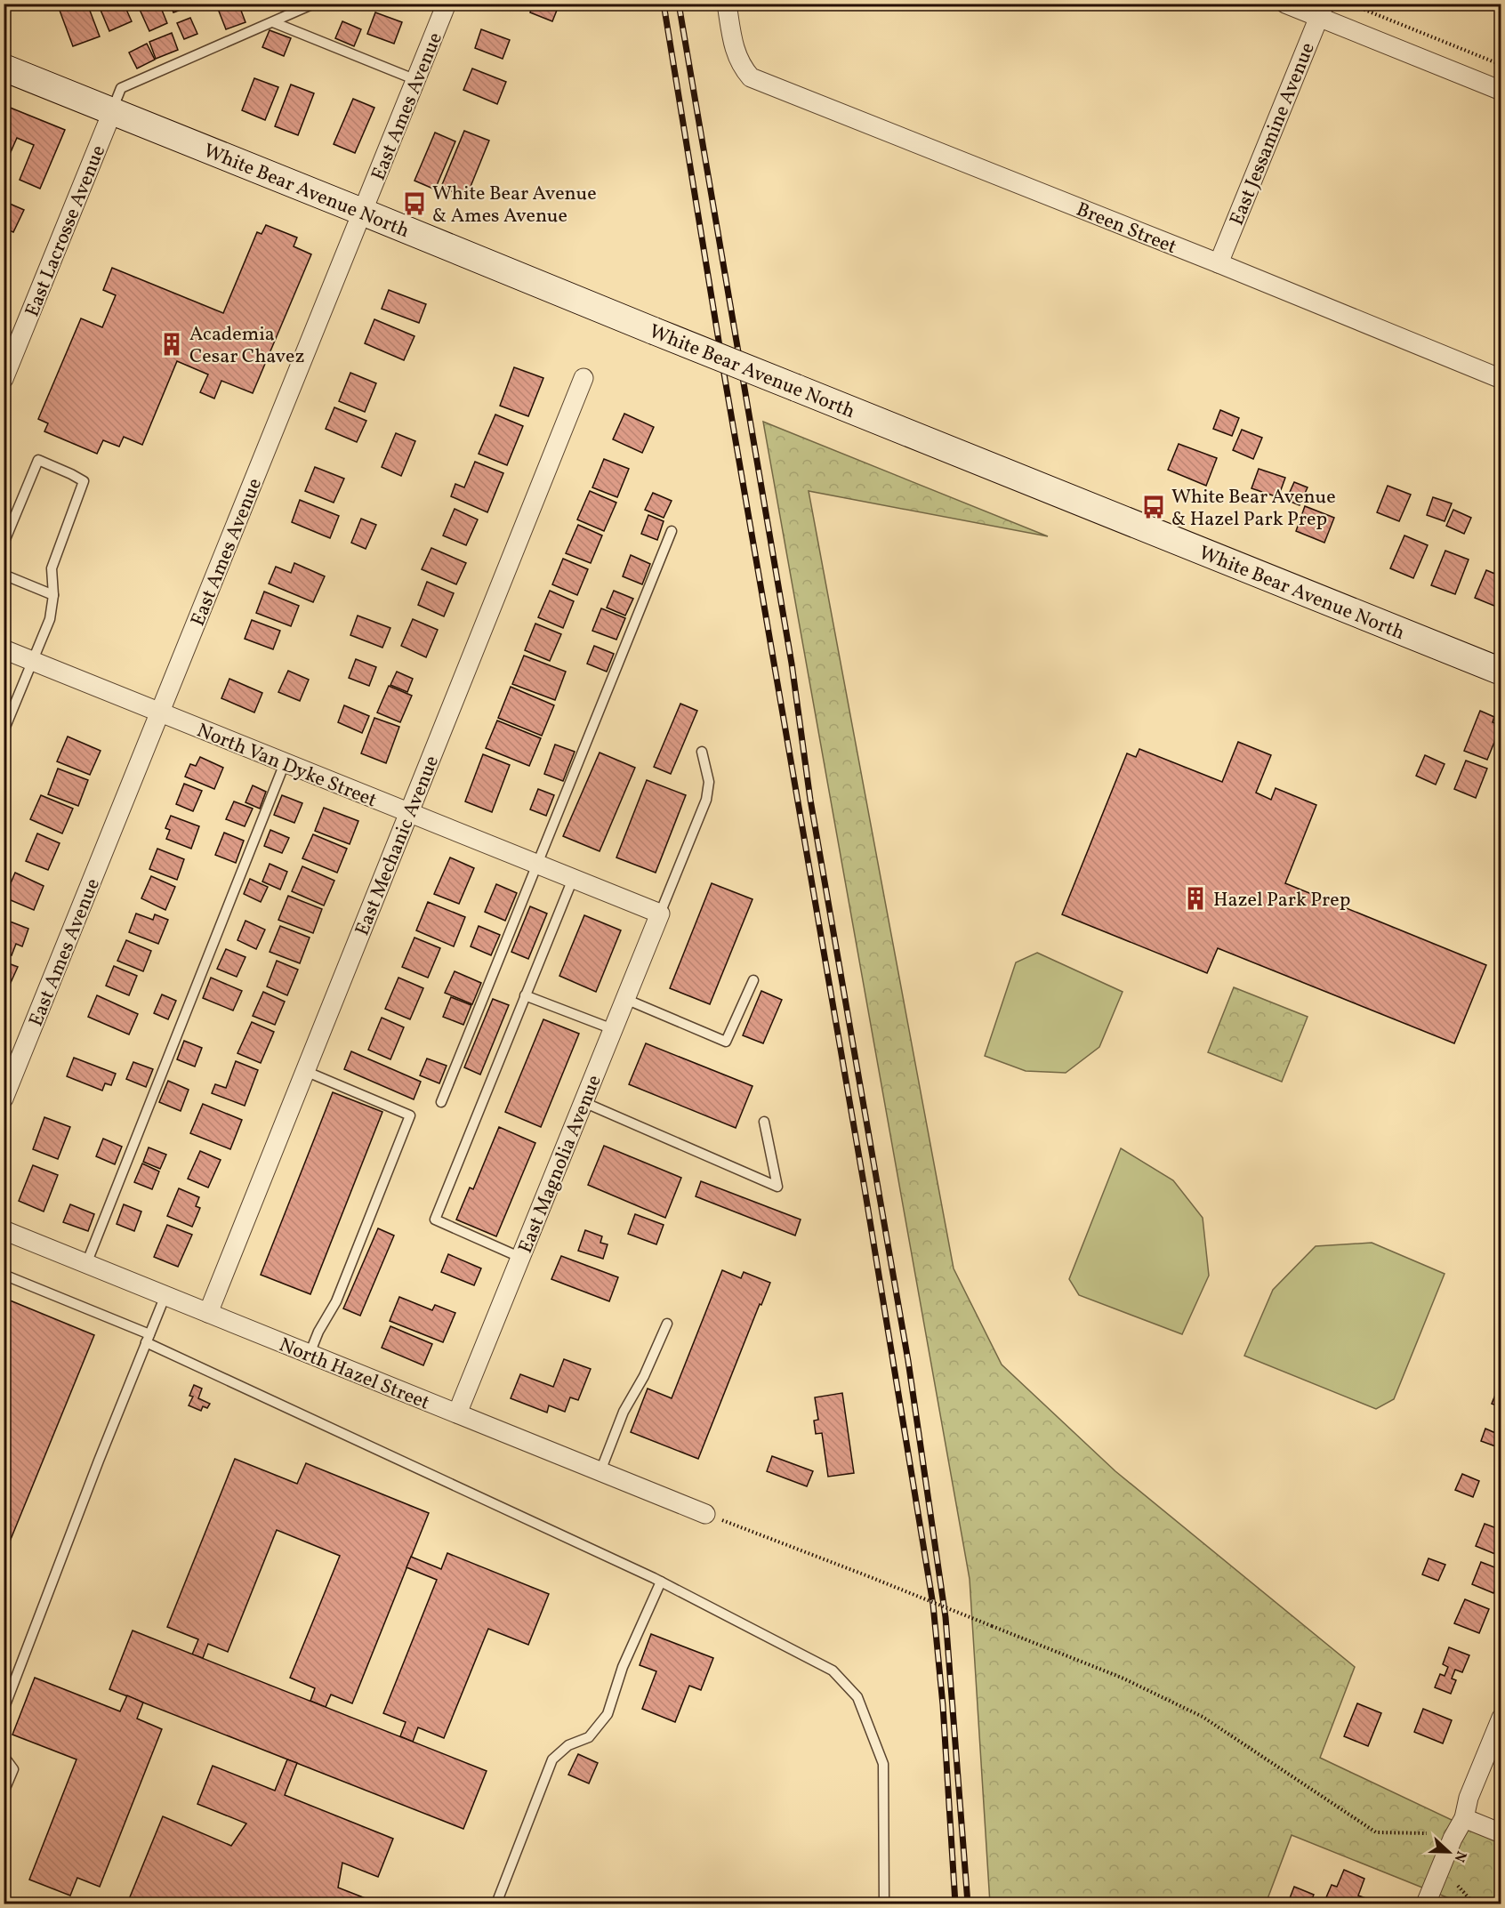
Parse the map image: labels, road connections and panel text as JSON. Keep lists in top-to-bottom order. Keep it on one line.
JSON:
{"streets":{"main road":["White Bear Avenue North"],"street":["East Ames Avenue","East Jessamine Avenue","Breen Street","East Lacrosse Avenue","North Van Dyke Street","East Mechanic Avenue","East Magnolia Avenue","North Hazel Street"]},"crossings":[["East Ames Avenue","White Bear Avenue North"],["East Ames Avenue","North Van Dyke Street"],["East Jessamine Avenue","Breen Street"],["White Bear Avenue North","East Lacrosse Avenue"],["North Van Dyke Street","East Mechanic Avenue"],["North Van Dyke Street","East Magnolia Avenue"],["East Mechanic Avenue","North Hazel Street"],["East Magnolia Avenue","North Hazel Street"]],"places":{"bus stop":["White Bear Avenue & Ames Avenue","White Bear Avenue & Hazel Park Prep"],"building":["Academia Cesar Chavez","Hazel Park Prep"]},"north":"right"}
